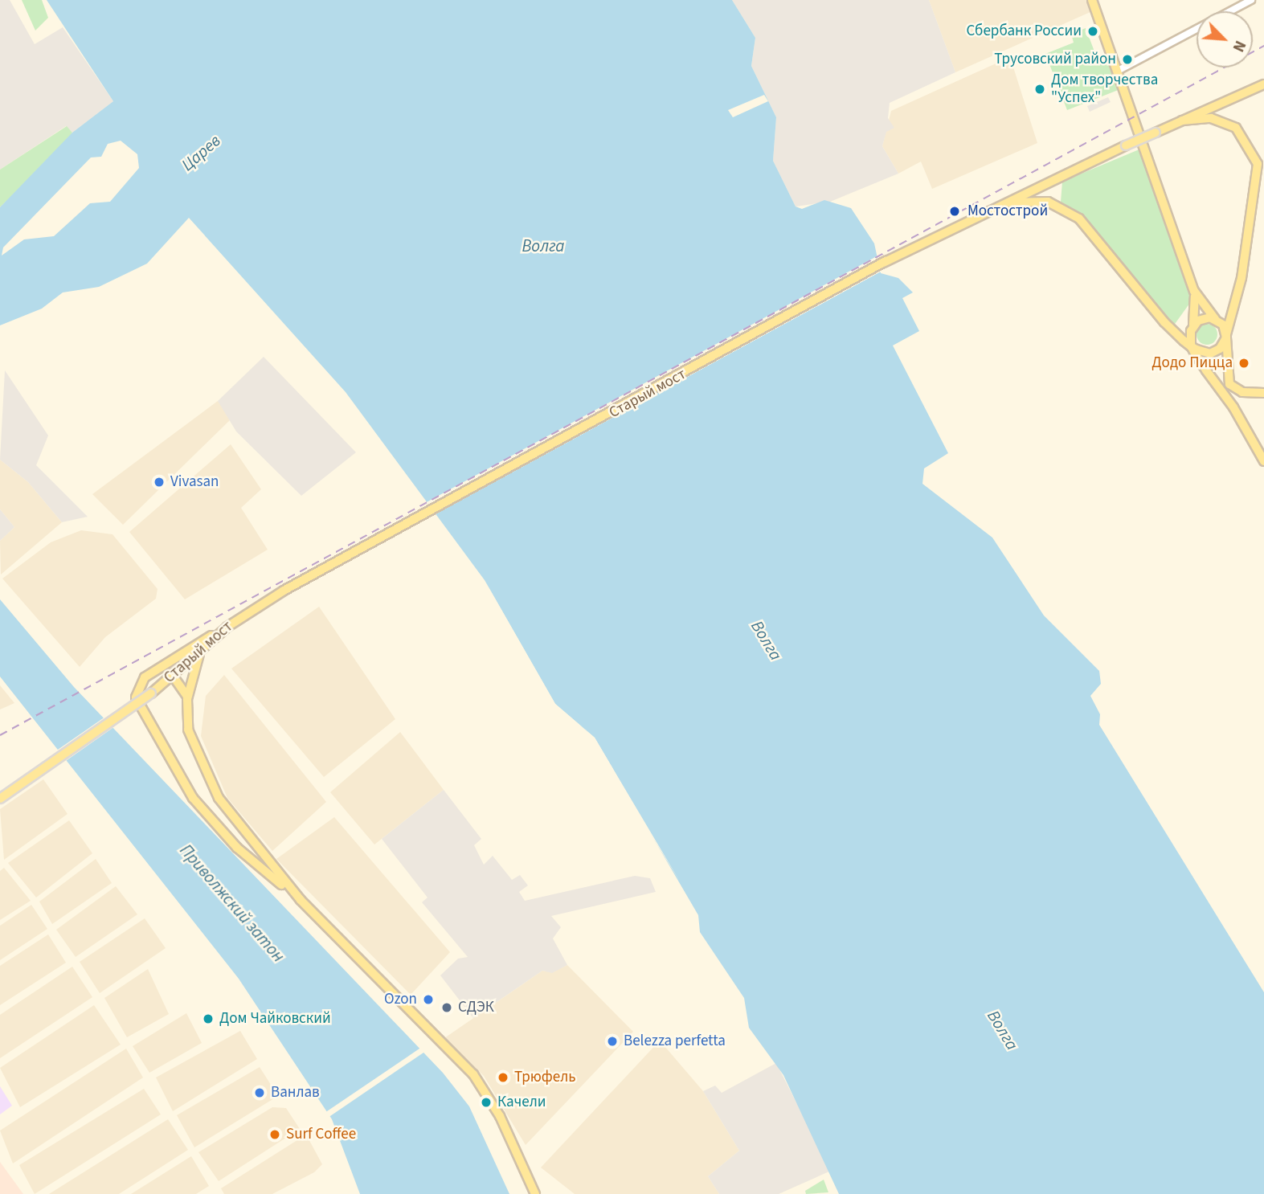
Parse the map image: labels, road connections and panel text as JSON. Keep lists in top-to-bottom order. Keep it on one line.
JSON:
{"streets":{"main road":["Старый мост"]},"water":["Царев","Волга","Приволжский затон"],"places":["Сбербанк России","Трусовский район","Дом творчества \"Успех\"","Мостострой","Додо Пицца","Vivasan","Ozon","СДЭК","Дом Чайковский","Belezza perfetta","Трюфель","Ванлав","Качели","Surf Coffee"],"north":"bottom right"}
